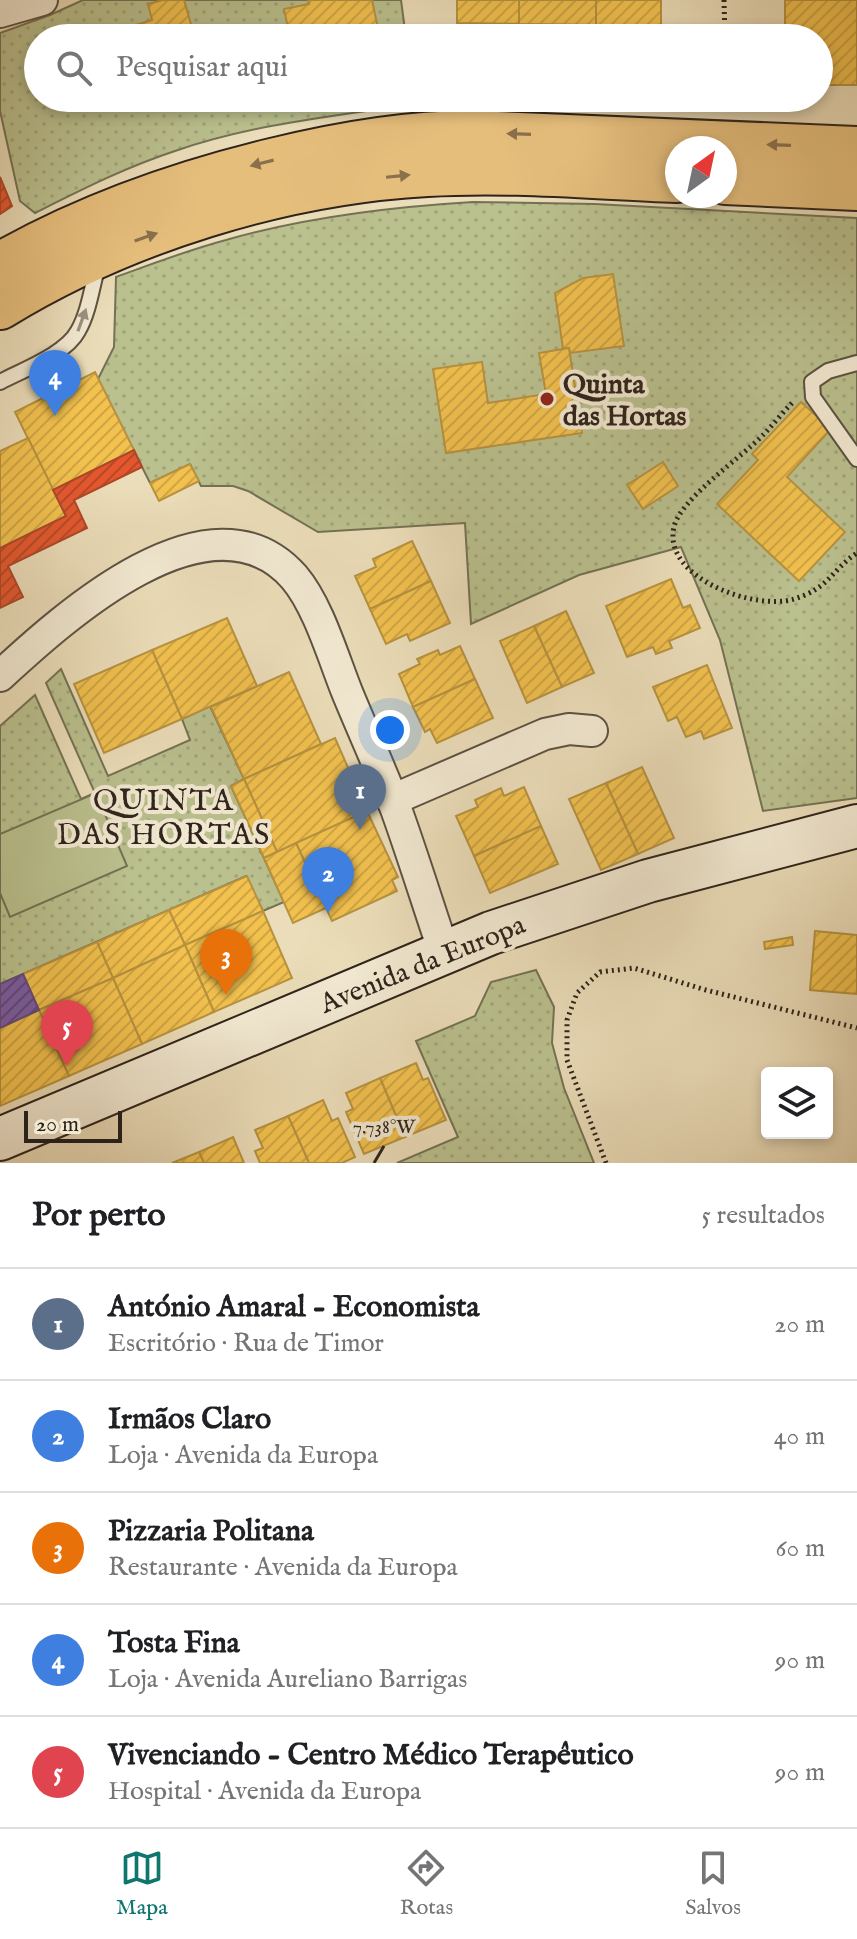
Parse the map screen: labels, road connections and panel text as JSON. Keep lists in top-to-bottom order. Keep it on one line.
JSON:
{"streets":{"main road":["Avenida da Europa"]},"districts":["QUINTA DAS HORTAS"],"places":["Quinta das Hortas"],"scale_bar":"20 m","north":"top right","page":{"search":"Pesquisar aqui","pins":["4","1","2","3","5"],"scale":"20 m","heading":["Por perto","5 resultados"],"list":[{"mark":"1","name":"António Amaral - Economista","note":"Escritório · Rua de Timor","value":"20 m"},{"mark":"2","name":"Irmãos Claro","note":"Loja · Avenida da Europa","value":"40 m"},{"mark":"3","name":"Pizzaria Politana","note":"Restaurante · Avenida da Europa","value":"60 m"},{"mark":"4","name":"Tosta Fina","note":"Loja · Avenida Aureliano Barrigas","value":"90 m"},{"mark":"5","name":"Vivenciando - Centro Médico Terapêutico","note":"Hospital · Avenida da Europa","value":"90 m"}],"nav":["Mapa","Rotas","Salvos"]},"coordinates":["7.738°W"]}
